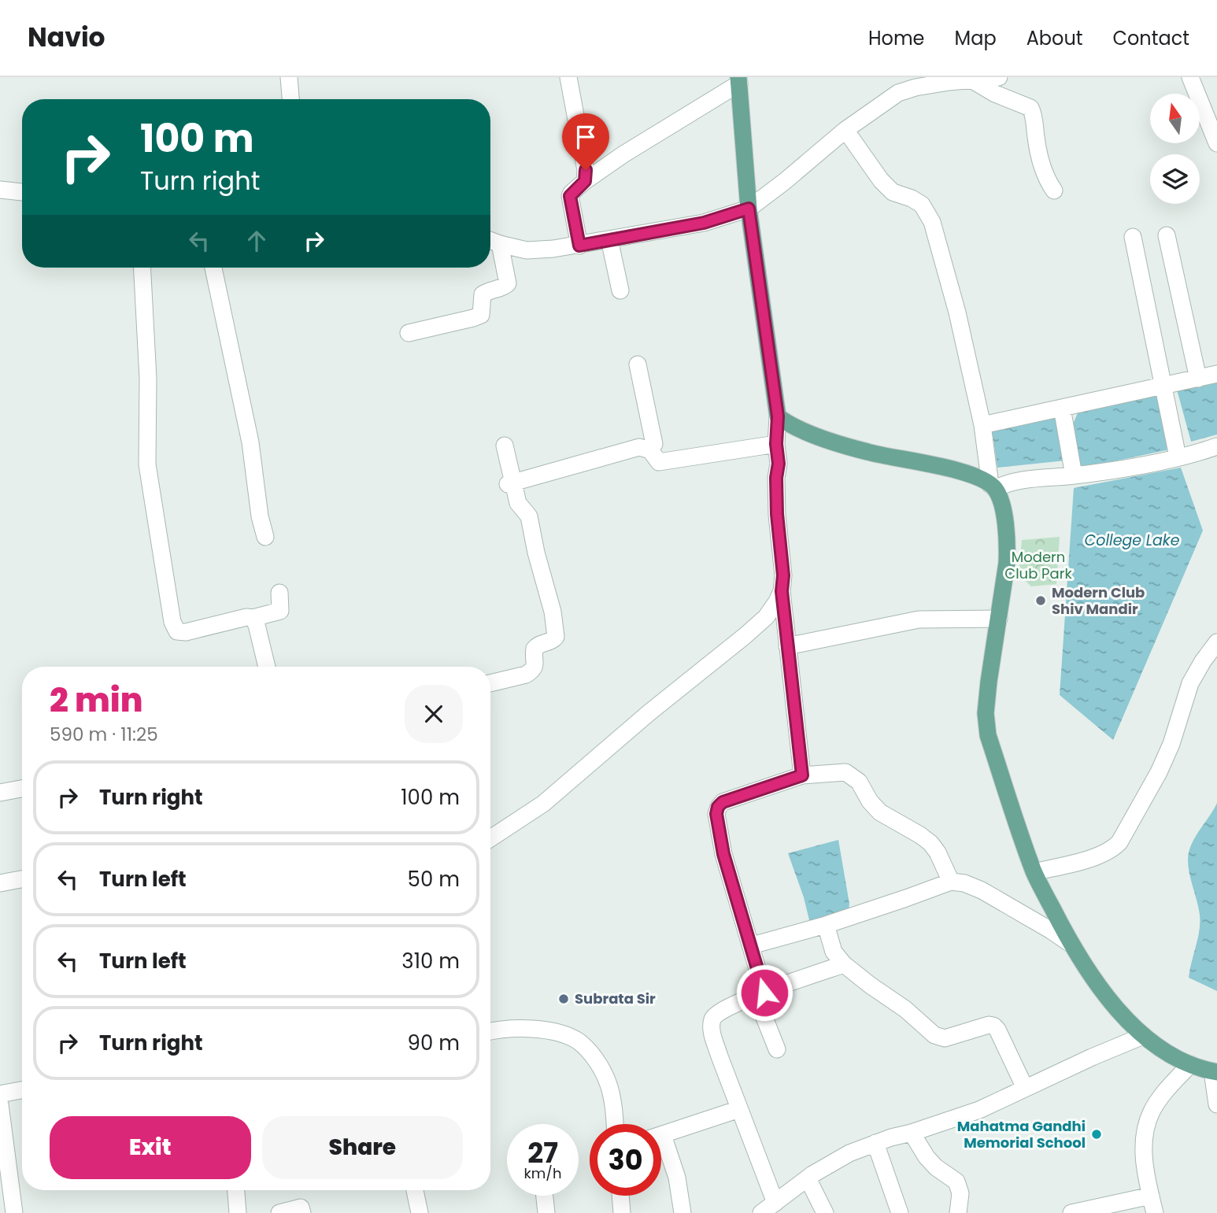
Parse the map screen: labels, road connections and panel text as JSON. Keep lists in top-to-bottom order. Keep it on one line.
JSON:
{"water":["College Lake"],"parks":["Modern Club Park"],"places":["Modern Club Shiv Mandir","Subrata Sir","Mahatma Gandhi Memorial School"],"north":"top","page":{"header":"Navio","nav":["Home","Map","About","Contact"],"turn":["100 m","Turn right"],"heading":["2 min","590 m · 11:25"],"list":[{"name":"Turn right","value":"100 m"},{"name":"Turn left","value":"50 m"},{"name":"Turn left","value":"310 m"},{"name":"Turn right","value":"90 m"}],"buttons":["Exit","Share"],"speed":"27 km/h","limit":"30"}}
